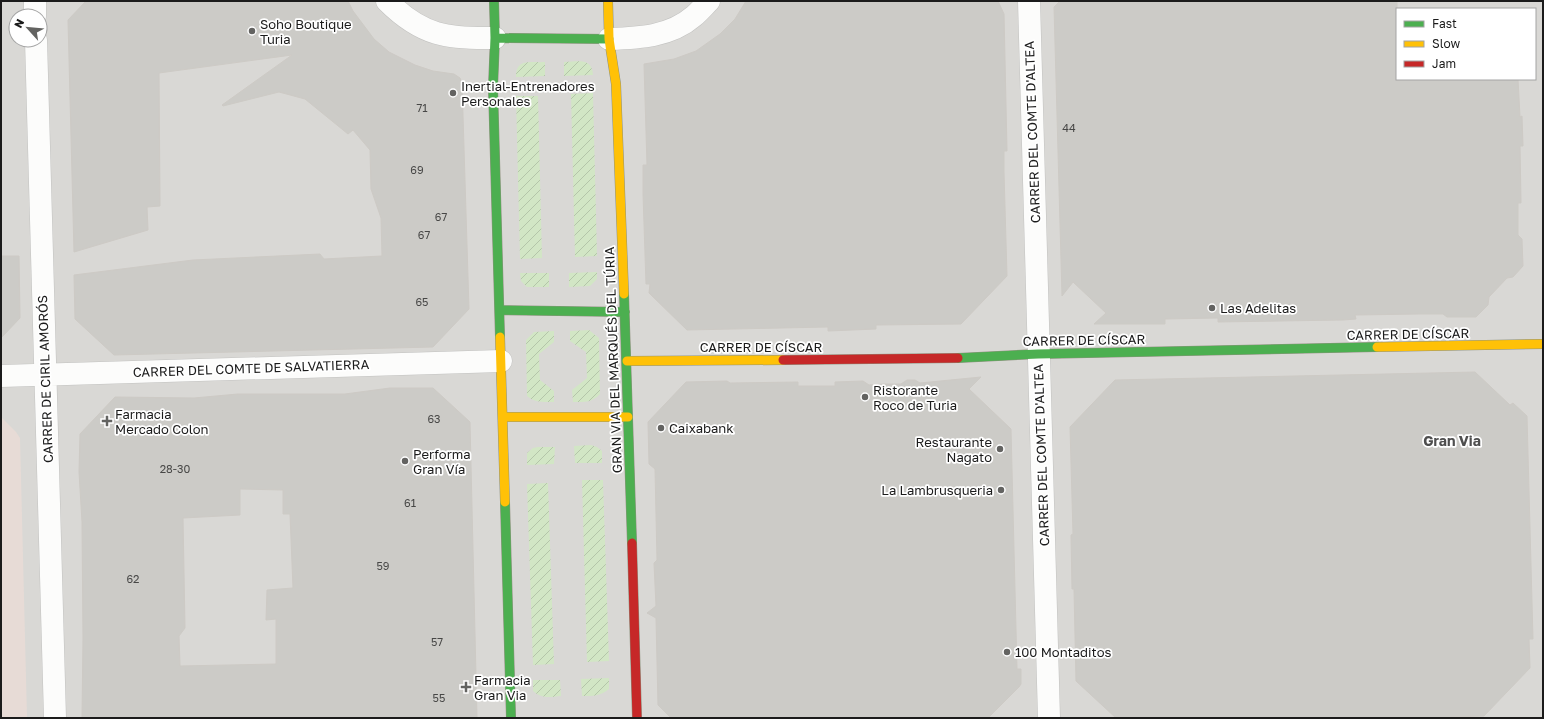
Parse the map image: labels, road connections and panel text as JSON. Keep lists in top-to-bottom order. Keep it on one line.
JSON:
{"streets":{"main road":["CARRER DE CÍSCAR","GRAN VIA DEL MARQUÉS DEL TÚRIA"],"street":["CARRER DEL COMTE D'ALTEA","CARRER DEL COMTE DE SALVATIERRA","CARRER DE CIRIL AMORÓS"]},"crossings":[["CARRER DEL COMTE D'ALTEA","CARRER DE CÍSCAR"],["CARRER DE CÍSCAR","GRAN VIA DEL MARQUÉS DEL TÚRIA"],["CARRER DEL COMTE DE SALVATIERRA","CARRER DE CIRIL AMORÓS"]],"districts":["Gran Via"],"places":{"other":["Soho Boutique Turia","Inertial-Entrenadores Personales","Las Adelitas","Ristorante Roco de Turia","Caixabank","Restaurante Nagato","Performa Gran Vía","La Lambrusqueria","100 Montaditos"],"health":["Farmacia Mercado Colon","Farmacia Gran Via"]},"house_numbers":["71","44","69","67","67","65","63","28-30","61","59","62","57","55"],"legend":["Fast","Slow","Jam"],"north":"top left"}
